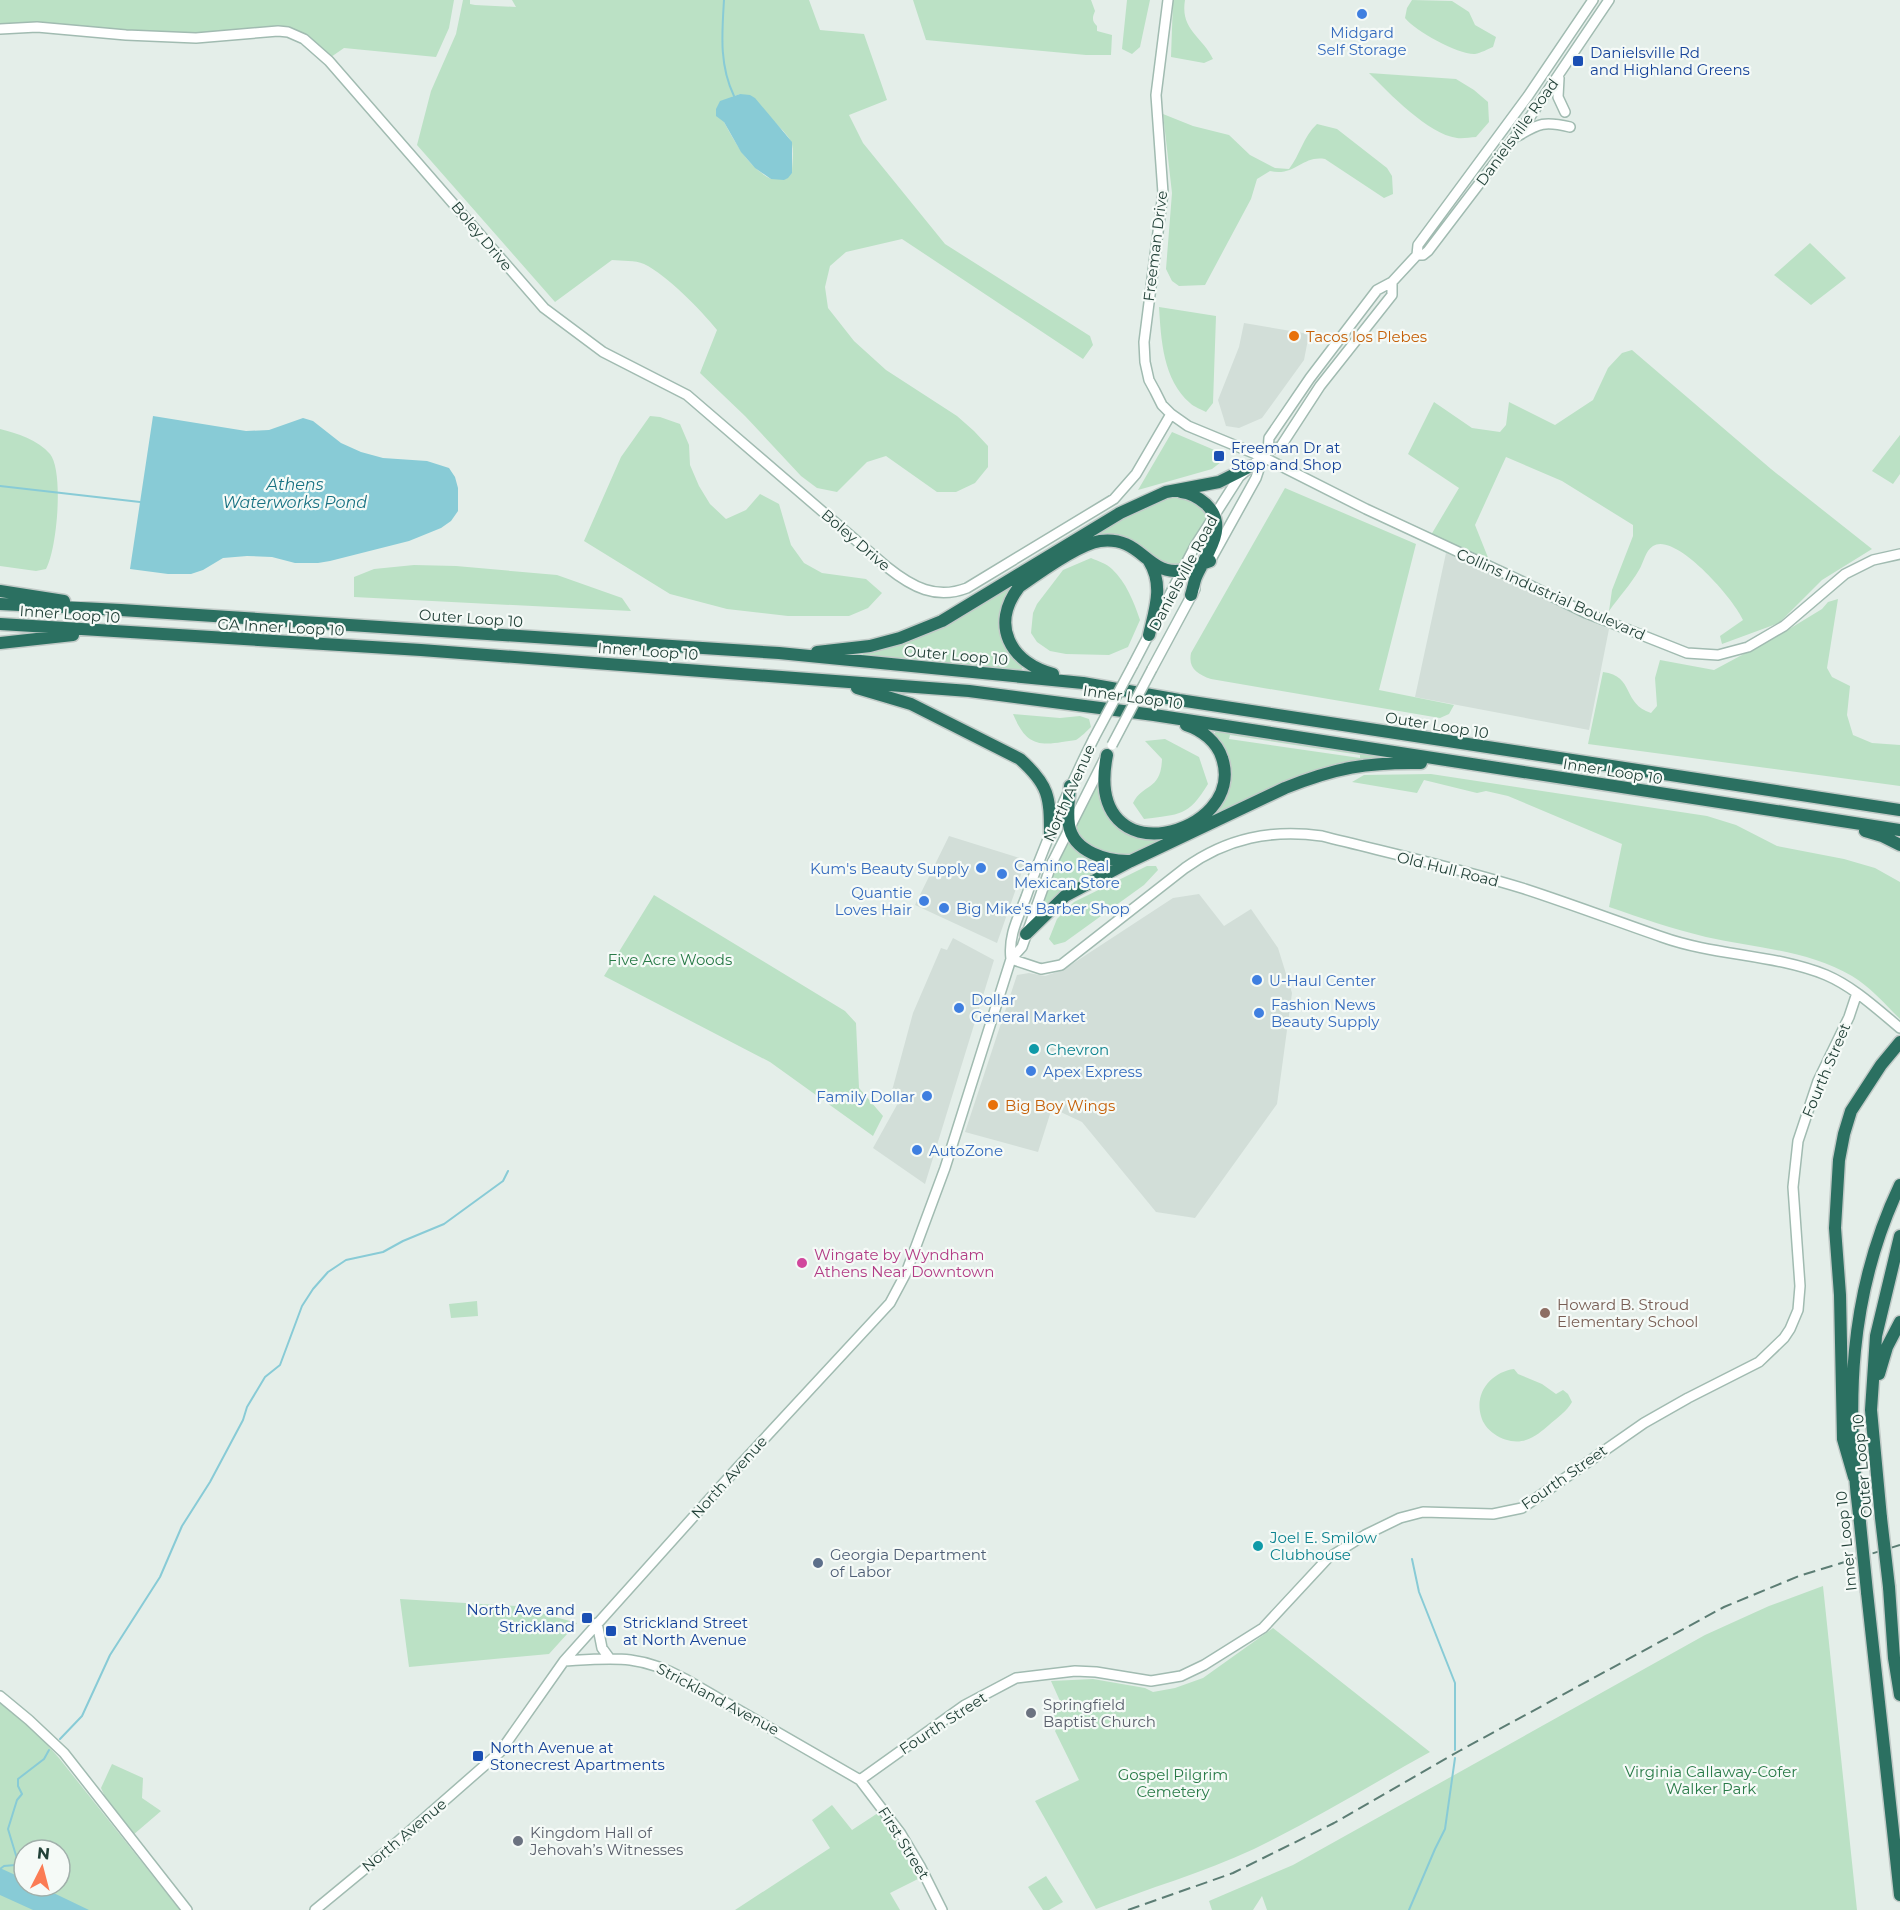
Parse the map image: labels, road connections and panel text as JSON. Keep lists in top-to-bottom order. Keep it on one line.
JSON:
{"streets":{"highway":["Inner Loop 10","Outer Loop 10","GA Inner Loop 10"],"main road":["Danielsville Road","Boley Drive","Freeman Drive","Collins Industrial Boulevard","North Avenue","Old Hull Road","Fourth Street","Strickland Avenue","First Street"]},"crossings":[["Danielsville Road","Freeman Drive"],["Danielsville Road","Collins Industrial Boulevard"],["Danielsville Road","North Avenue"],["Boley Drive","Freeman Drive"],["Freeman Drive","Collins Industrial Boulevard"],["Inner Loop 10","GA Inner Loop 10"],["North Avenue","Old Hull Road"],["North Avenue","Strickland Avenue"],["Old Hull Road","Fourth Street"],["Fourth Street","Strickland Avenue"],["Fourth Street","First Street"],["Strickland Avenue","First Street"]],"water":["Athens Waterworks Pond"],"parks":["Five Acre Woods","Virginia Callaway-Cofer Walker Park","Gospel Pilgrim Cemetery"],"places":{"other":["Midgard Self Storage","Tacos los Plebes","Kum's Beauty Supply","Camino Real Mexican Store","Quantie Loves Hair","Big Mike's Barber Shop","U-Haul Center","Dollar General Market","Fashion News Beauty Supply","Chevron","Apex Express","Family Dollar","Big Boy Wings","AutoZone","Wingate by Wyndham Athens Near Downtown","Howard B. Stroud Elementary School","Joel E. Smilow Clubhouse","Georgia Department of Labor","Springfield Baptist Church","Kingdom Hall of Jehovah’s Witnesses"],"transit":["Danielsville Rd and Highland Greens","Freeman Dr at Stop and Shop","North Ave and Strickland","Strickland Street at North Avenue","North Avenue at Stonecrest Apartments"]},"north":"top"}
